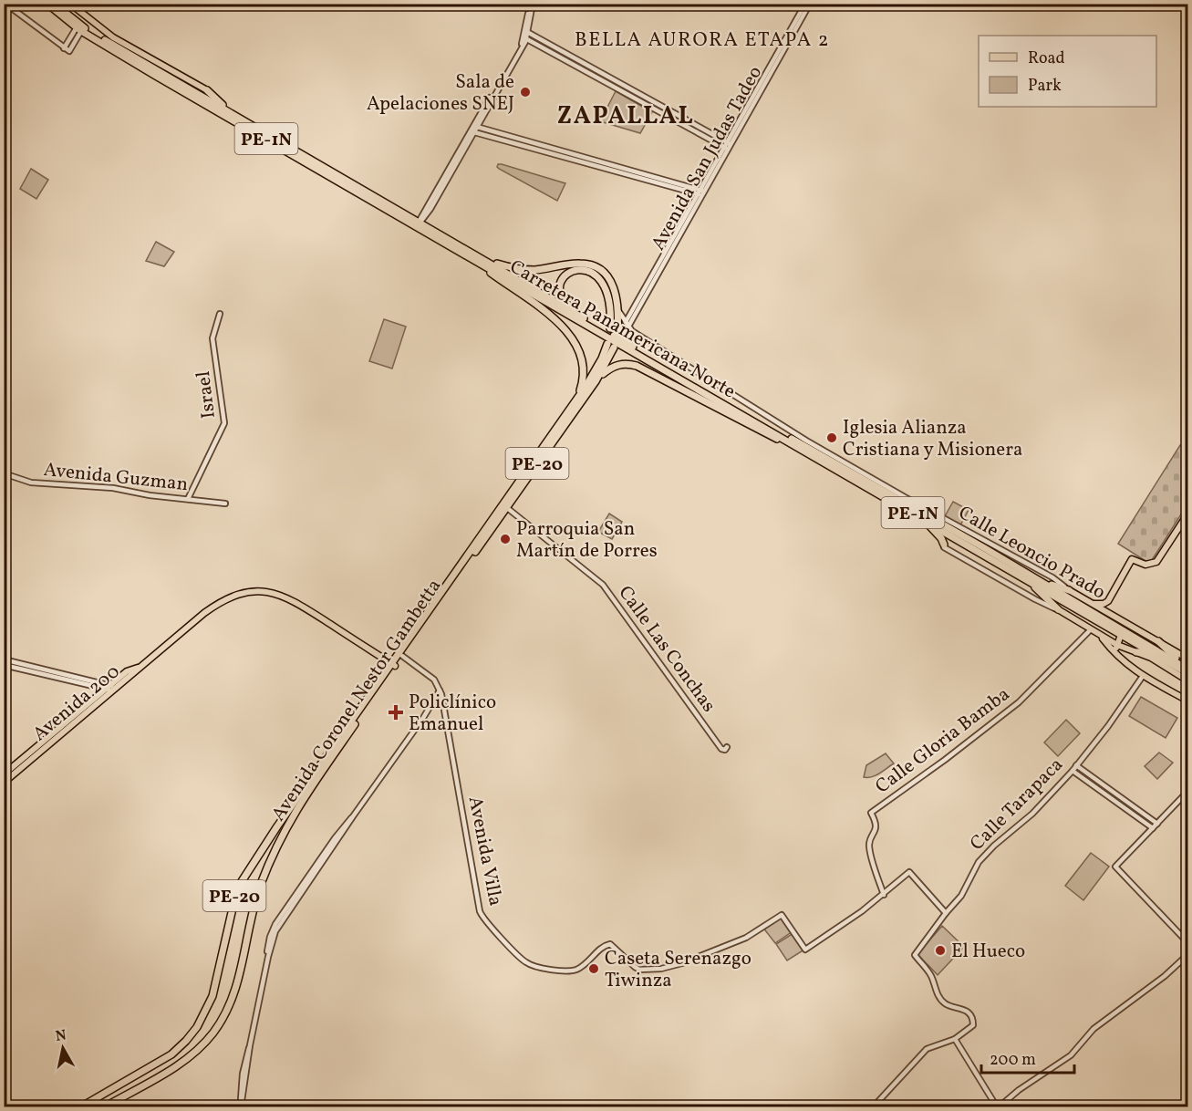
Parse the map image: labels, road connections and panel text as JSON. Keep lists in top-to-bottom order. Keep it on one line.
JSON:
{"streets":{"highway":["PE-1N","Carretera Panamericana Norte","PE-20","Avenida Coronel Nestor Gambetta"],"main road":["Calle Leoncio Prado","Avenida 200"],"street":["Avenida San Judas Tadeo","Israel","Avenida Guzman","Calle Las Conchas","Calle Gloria Bamba","Calle Tarapaca","Avenida Villa"]},"crossings":[["Avenida San Judas Tadeo","Calle Leoncio Prado"],["Israel","Avenida Guzman"],["Calle Las Conchas","Avenida Coronel Nestor Gambetta"],["Avenida Coronel Nestor Gambetta","Avenida 200"],["Avenida Coronel Nestor Gambetta","Avenida Villa"],["Calle Gloria Bamba","Avenida Villa"]],"districts":["BELLA AURORA ETAPA 2","ZAPALLAL"],"places":{"other":["Sala de Apelaciones SNEJ","Iglesia Alianza Cristiana y Misionera","Parroquia San Martín de Porres","El Hueco","Caseta Serenazgo Tiwinza"],"health":["Policlínico Emanuel"]},"legend":["Road","Park"],"scale_bar":"200 m","north":"top"}
